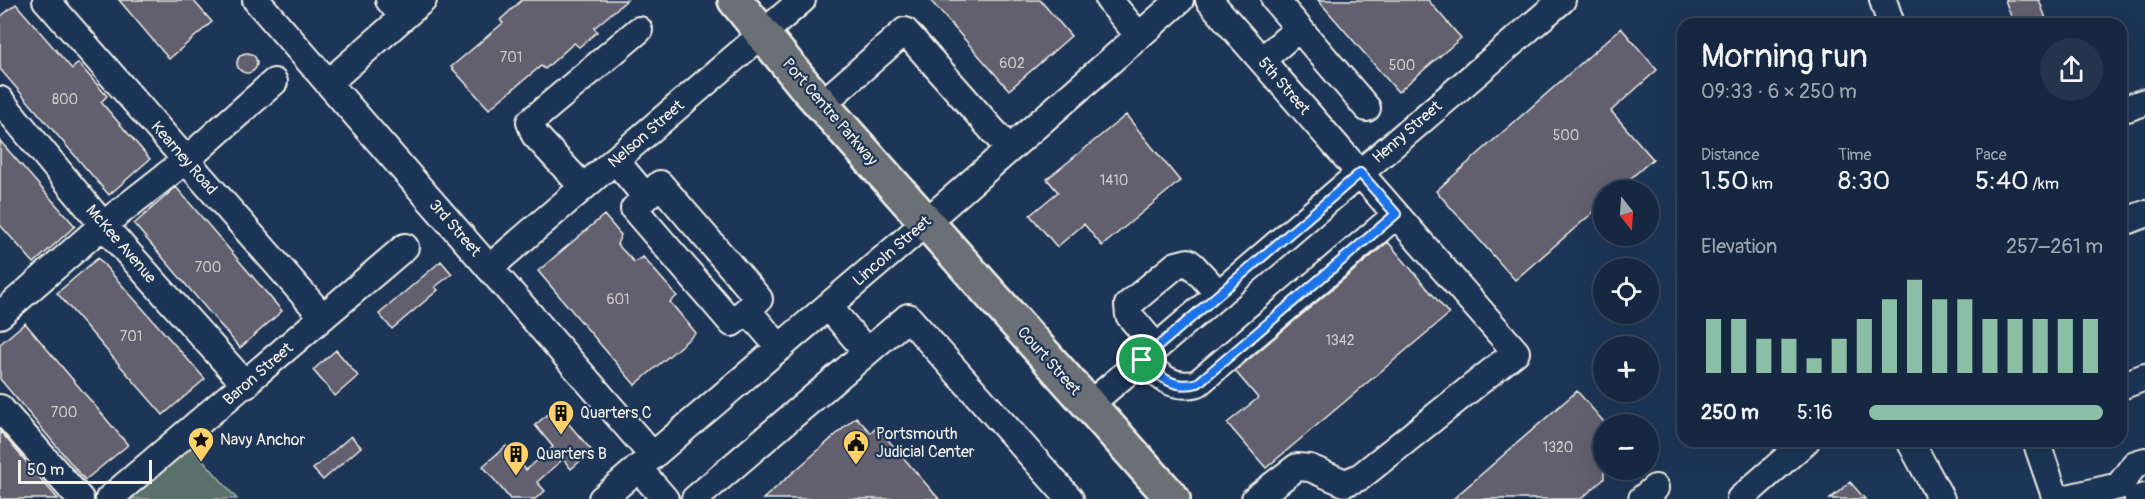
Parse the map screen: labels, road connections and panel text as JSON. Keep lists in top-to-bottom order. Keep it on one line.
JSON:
{"streets":{"main road":["Port Centre Parkway","Court Street"],"street":["5th Street","Henry Street","Nelson Street","Kearney Road","3rd Street","McKee Avenue","Lincoln Street","Baron Street"]},"crossings":[["5th Street","Henry Street"],["Port Centre Parkway","Nelson Street"],["Port Centre Parkway","Lincoln Street"],["Port Centre Parkway","Court Street"],["Henry Street","Court Street"],["Nelson Street","3rd Street"],["Kearney Road","Baron Street"],["3rd Street","Lincoln Street"],["McKee Avenue","Baron Street"],["Lincoln Street","Court Street"]],"places":{"building":["Quarters C","Quarters B"],"place":["Navy Anchor"],"public building":["Portsmouth Judicial Center"]},"house_numbers":["701","602","500","800","500","1410","700","601","701","1342","700","1320"],"scale_bar":"50 m","north":"bottom","page":{"heading":["Morning run","09:33 · 6 × 250 m"],"stats":[["Distance","1.50 km"],["Time","8:30"],["Pace","5:40 /km"]],"map_buttons":["+","−"],"chart":["Elevation","257–261 m"],"list":[{"name":"250 m","note":"5:16"}],"scale":"50 m"}}
